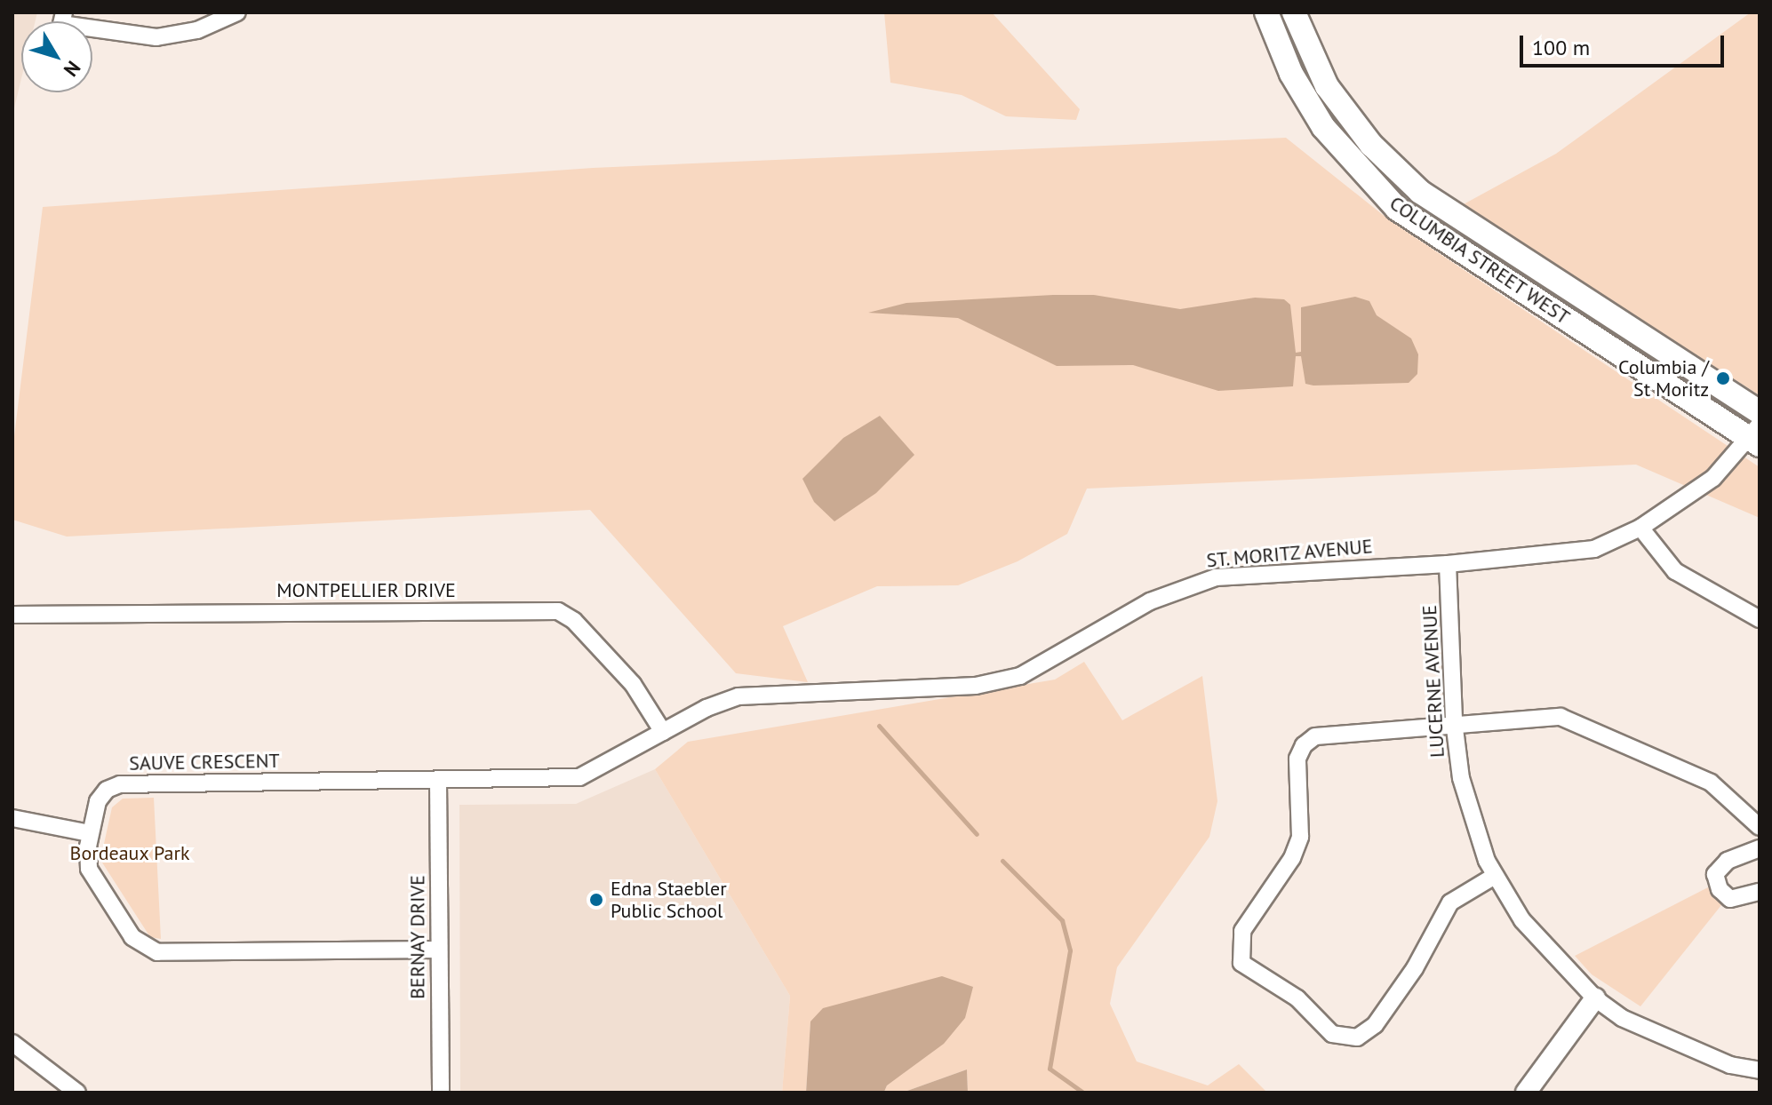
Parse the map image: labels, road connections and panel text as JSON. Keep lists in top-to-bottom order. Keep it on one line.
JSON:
{"streets":{"main road":["COLUMBIA STREET WEST"],"street":["ST. MORITZ AVENUE","MONTPELLIER DRIVE","LUCERNE AVENUE","SAUVE CRESCENT","BERNAY DRIVE"]},"crossings":[["COLUMBIA STREET WEST","ST. MORITZ AVENUE"],["ST. MORITZ AVENUE","MONTPELLIER DRIVE"],["ST. MORITZ AVENUE","LUCERNE AVENUE"],["ST. MORITZ AVENUE","SAUVE CRESCENT"],["ST. MORITZ AVENUE","BERNAY DRIVE"],["SAUVE CRESCENT","BERNAY DRIVE"]],"parks":["Bordeaux Park"],"places":["Columbia / St Moritz","Edna Staebler Public School"],"scale_bar":"100 m","north":"bottom right"}
